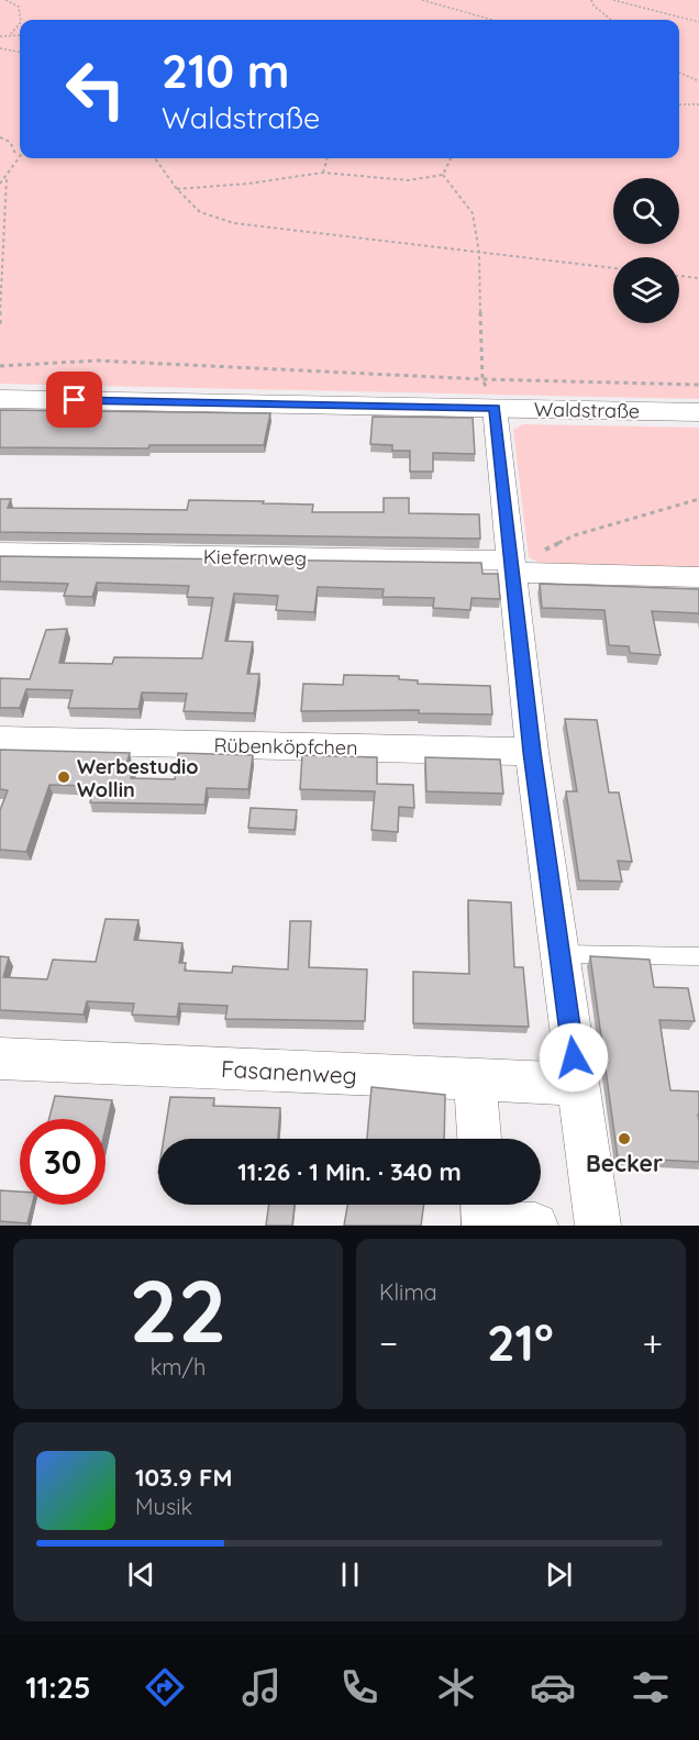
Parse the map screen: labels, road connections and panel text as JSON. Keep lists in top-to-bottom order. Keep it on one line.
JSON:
{"streets":{"street":["Waldstraße","Kiefernweg","Rübenköpfchen","Fasanenweg"]},"places":["Werbestudio Wollin","Becker"],"page":{"turn":["210 m","Waldstraße"],"limit":"30","trip":"11:26 · 1 Min. · 340 m","tile":[["22","km/h"],"Klima"],"heat":["−","21°","+"],"song":["103.9 FM","Musik"],"tabs":"11:25"}}
